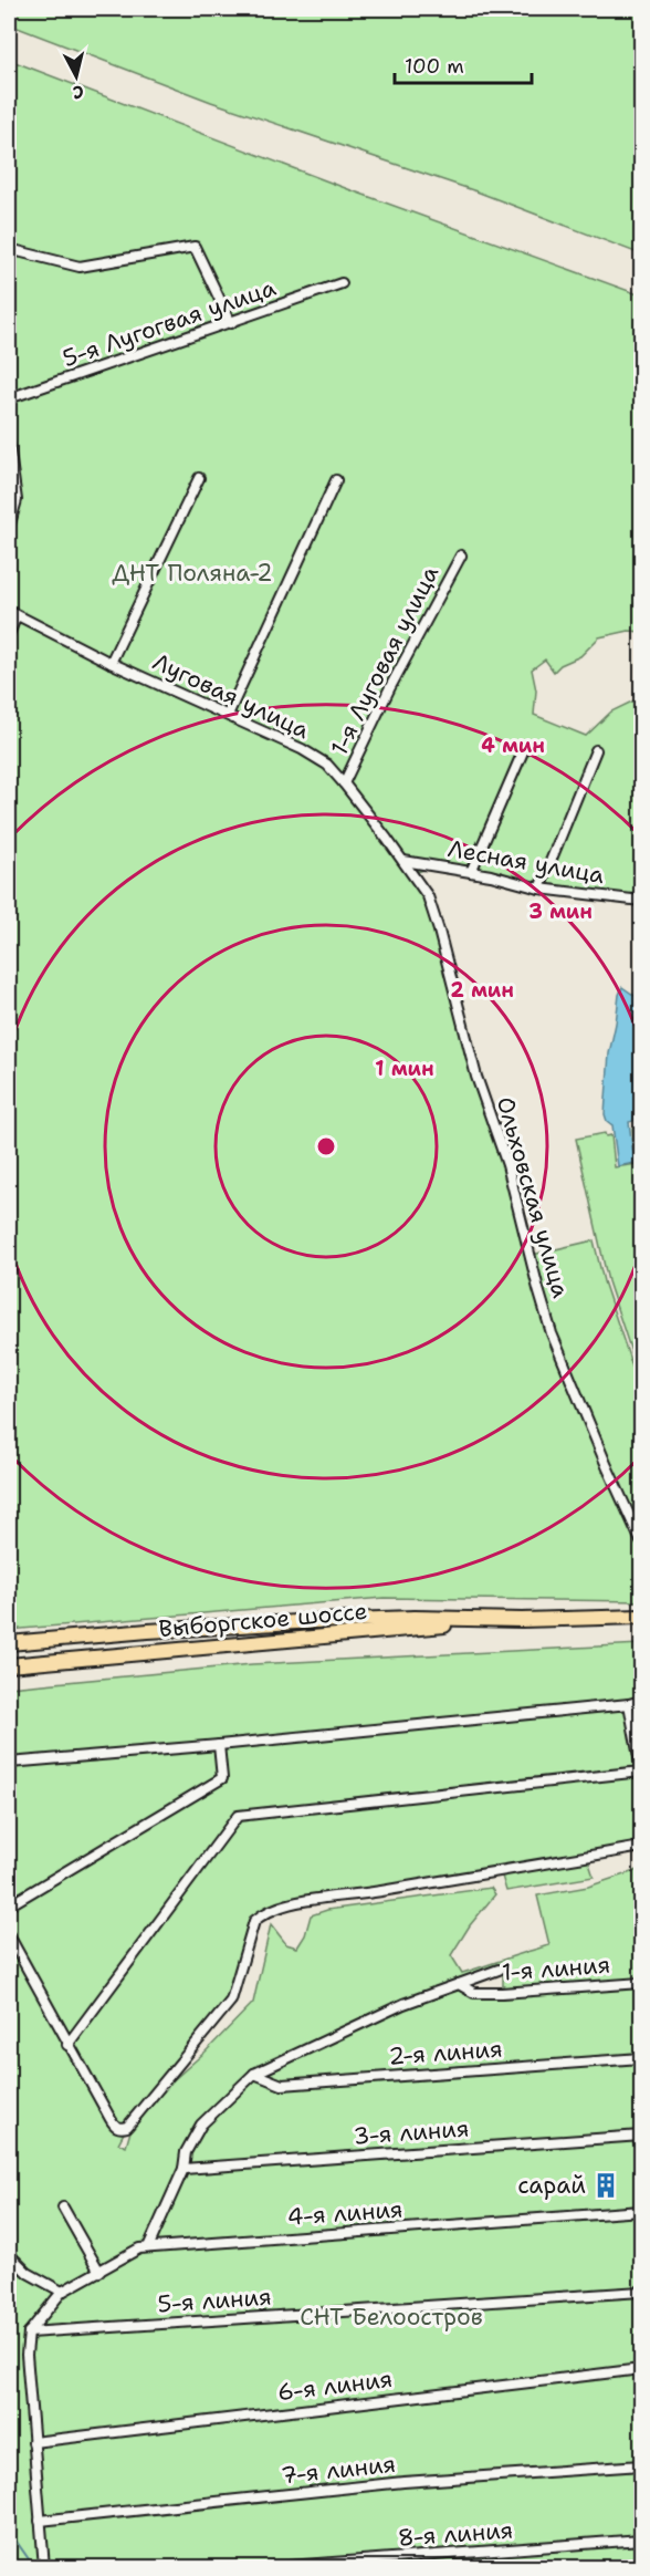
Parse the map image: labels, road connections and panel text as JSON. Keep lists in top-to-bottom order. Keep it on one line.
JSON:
{"streets":{"main road":["Выборгское шоссе"],"street":["5-я Лугогвая улица","1-я Луговая улица","Луговая улица","Лесная улица","Ольховская улица","1-я линия","2-я линия","3-я линия","4-я линия","5-я линия","6-я линия","7-я линия","8-я линия"]},"crossings":[["1-я Луговая улица","Луговая улица"],["Луговая улица","Лесная улица"],["Луговая улица","Ольховская улица"],["Лесная улица","Ольховская улица"]],"parks":["ДНТ Поляна-2","СНТ Белоостров"],"places":{"building":["сарай"]},"scale_bar":"100 m","north":"bottom","rings":["4 мин","3 мин","2 мин","1 мин"]}
